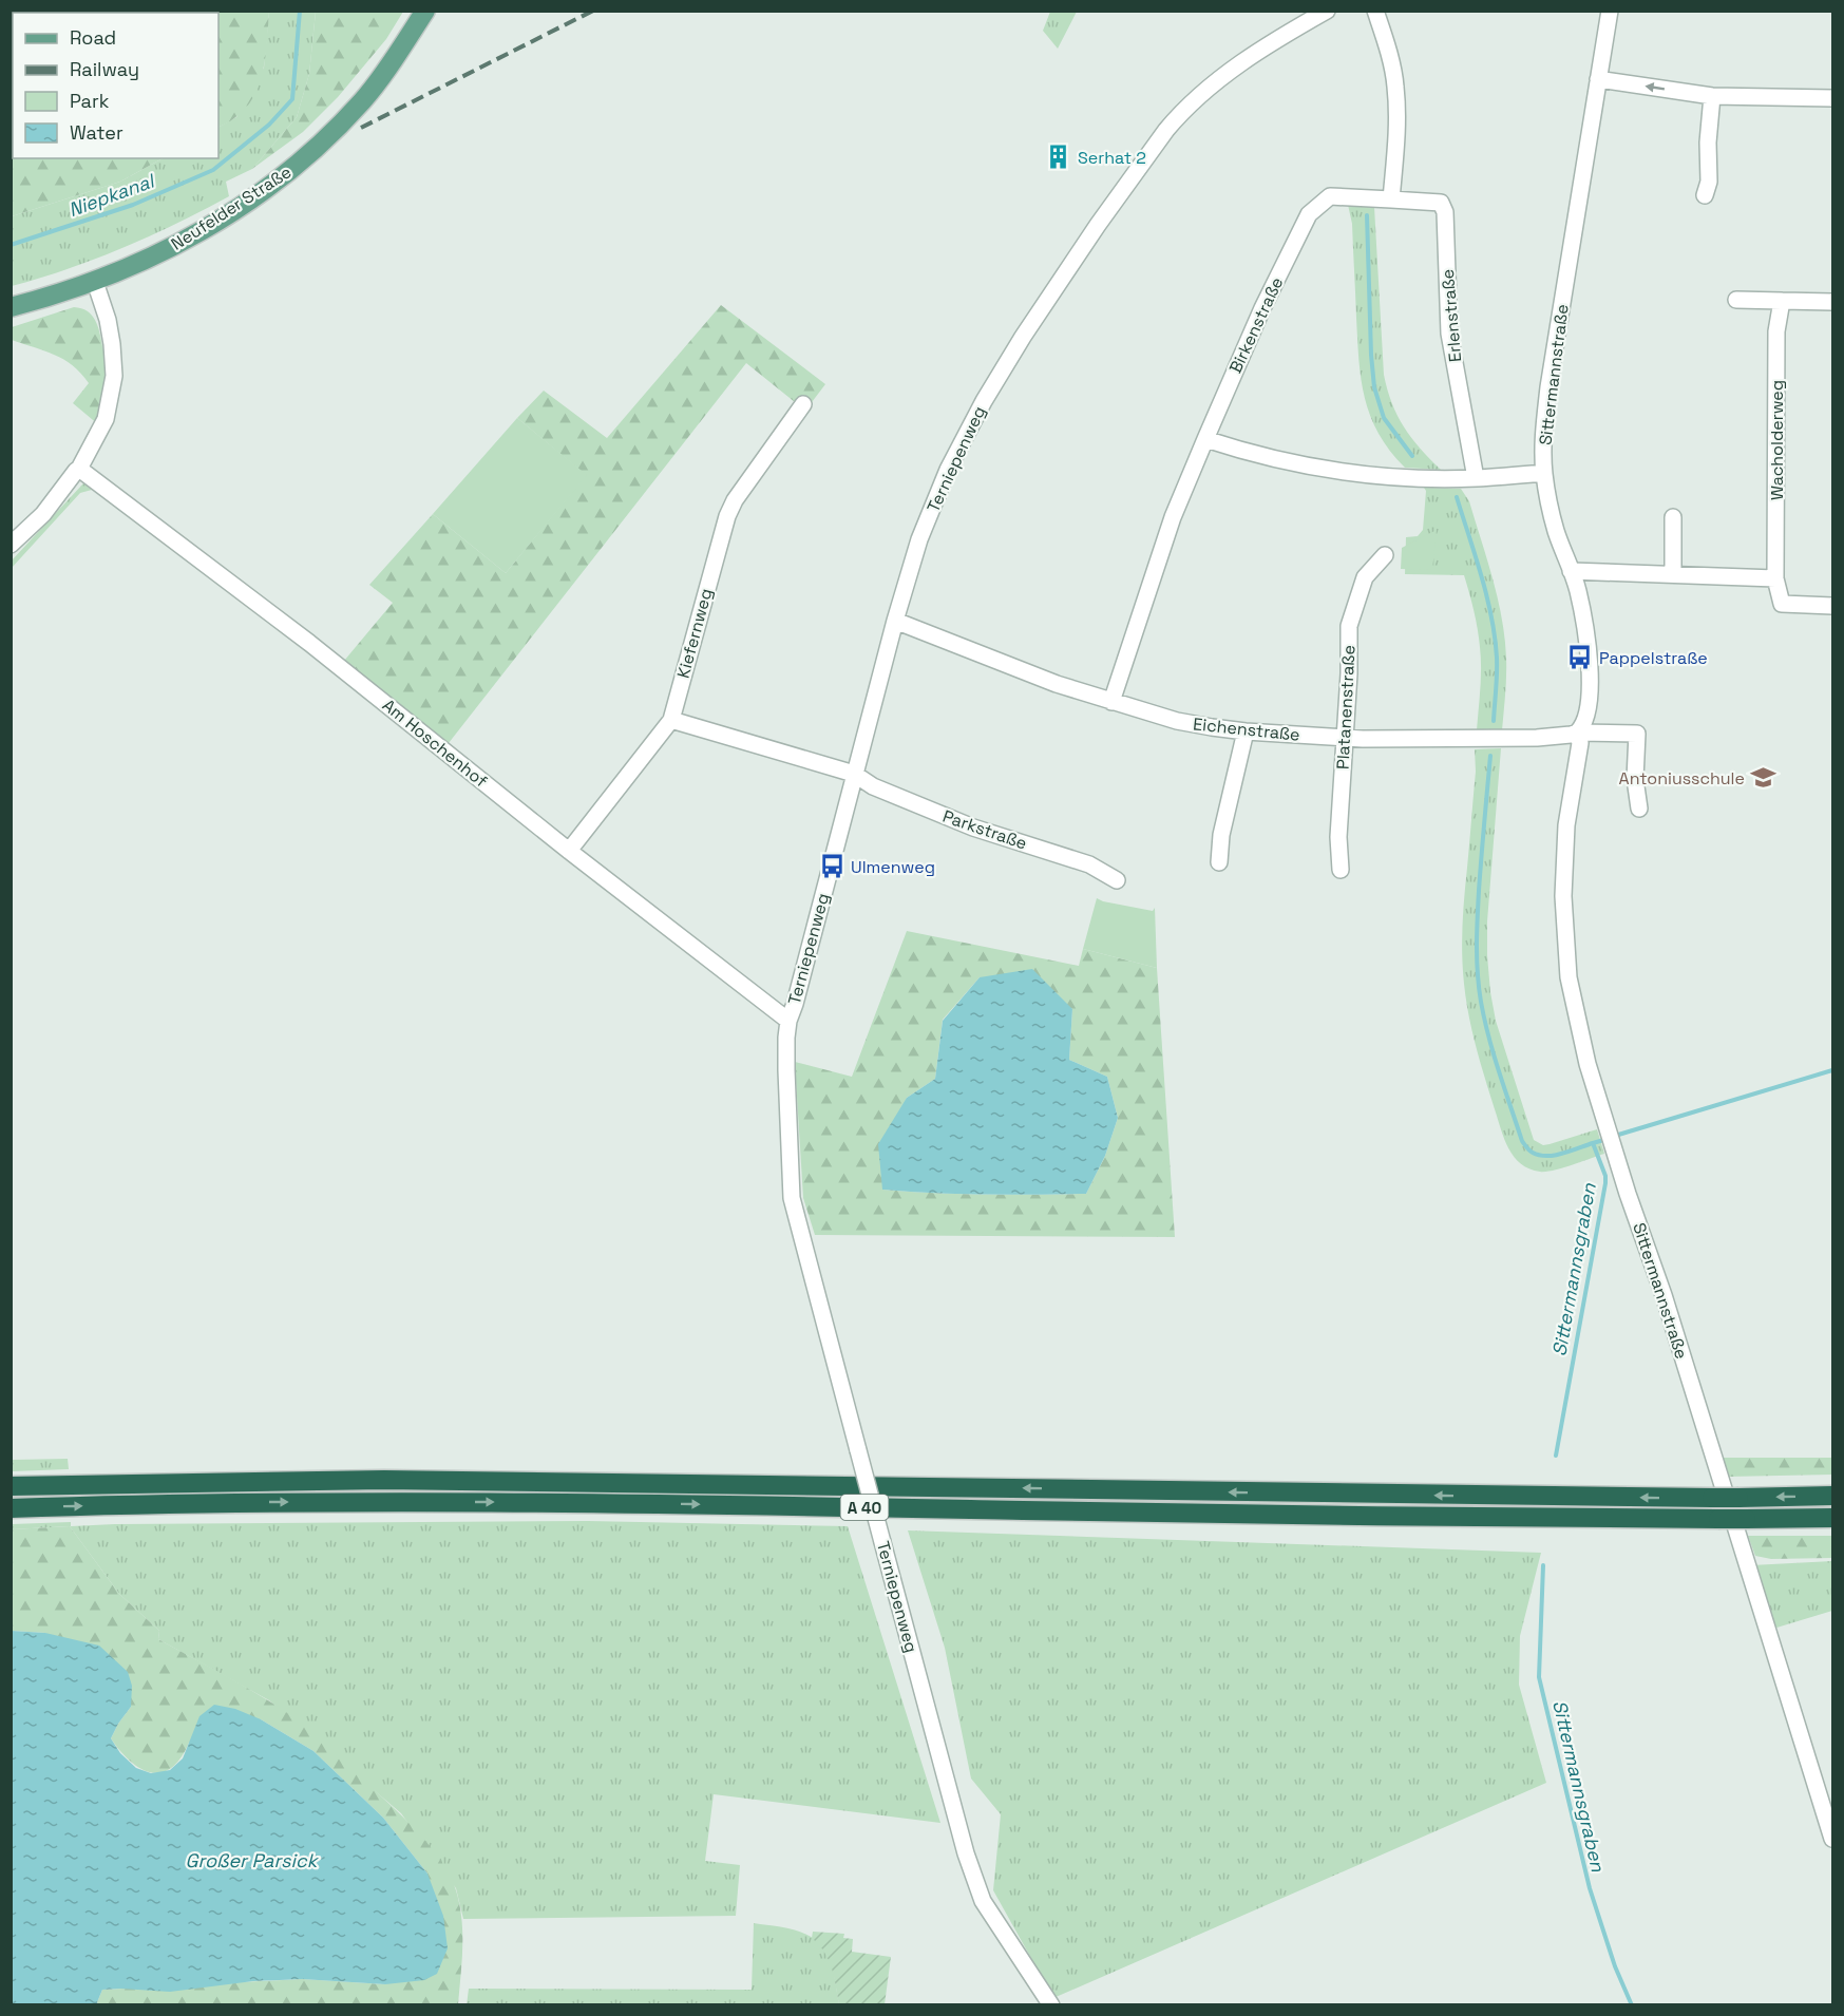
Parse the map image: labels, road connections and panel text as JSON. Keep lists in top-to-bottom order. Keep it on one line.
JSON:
{"streets":{"highway":["A 40"],"main road":["Neufelder Straße"],"street":["Erlenstraße","Birkenstraße","Sittermannstraße","Wacholderweg","Terniepenweg","Kiefernweg","Platanenstraße","Eichenstraße","Am Hoschenhof","Parkstraße"]},"crossings":[["Erlenstraße","Birkenstraße"],["Birkenstraße","Eichenstraße"],["Sittermannstraße","Eichenstraße"],["Terniepenweg","Eichenstraße"],["Terniepenweg","Am Hoschenhof"],["Terniepenweg","Parkstraße"],["Kiefernweg","Am Hoschenhof"],["Platanenstraße","Eichenstraße"]],"water":["Niepkanal","Sittermannsgraben","Großer Parsick"],"places":{"building":["Serhat 2"],"bus stop":["Pappelstraße","Ulmenweg"],"school or university":["Antoniusschule"]},"legend":["Road","Railway","Park","Water"]}
